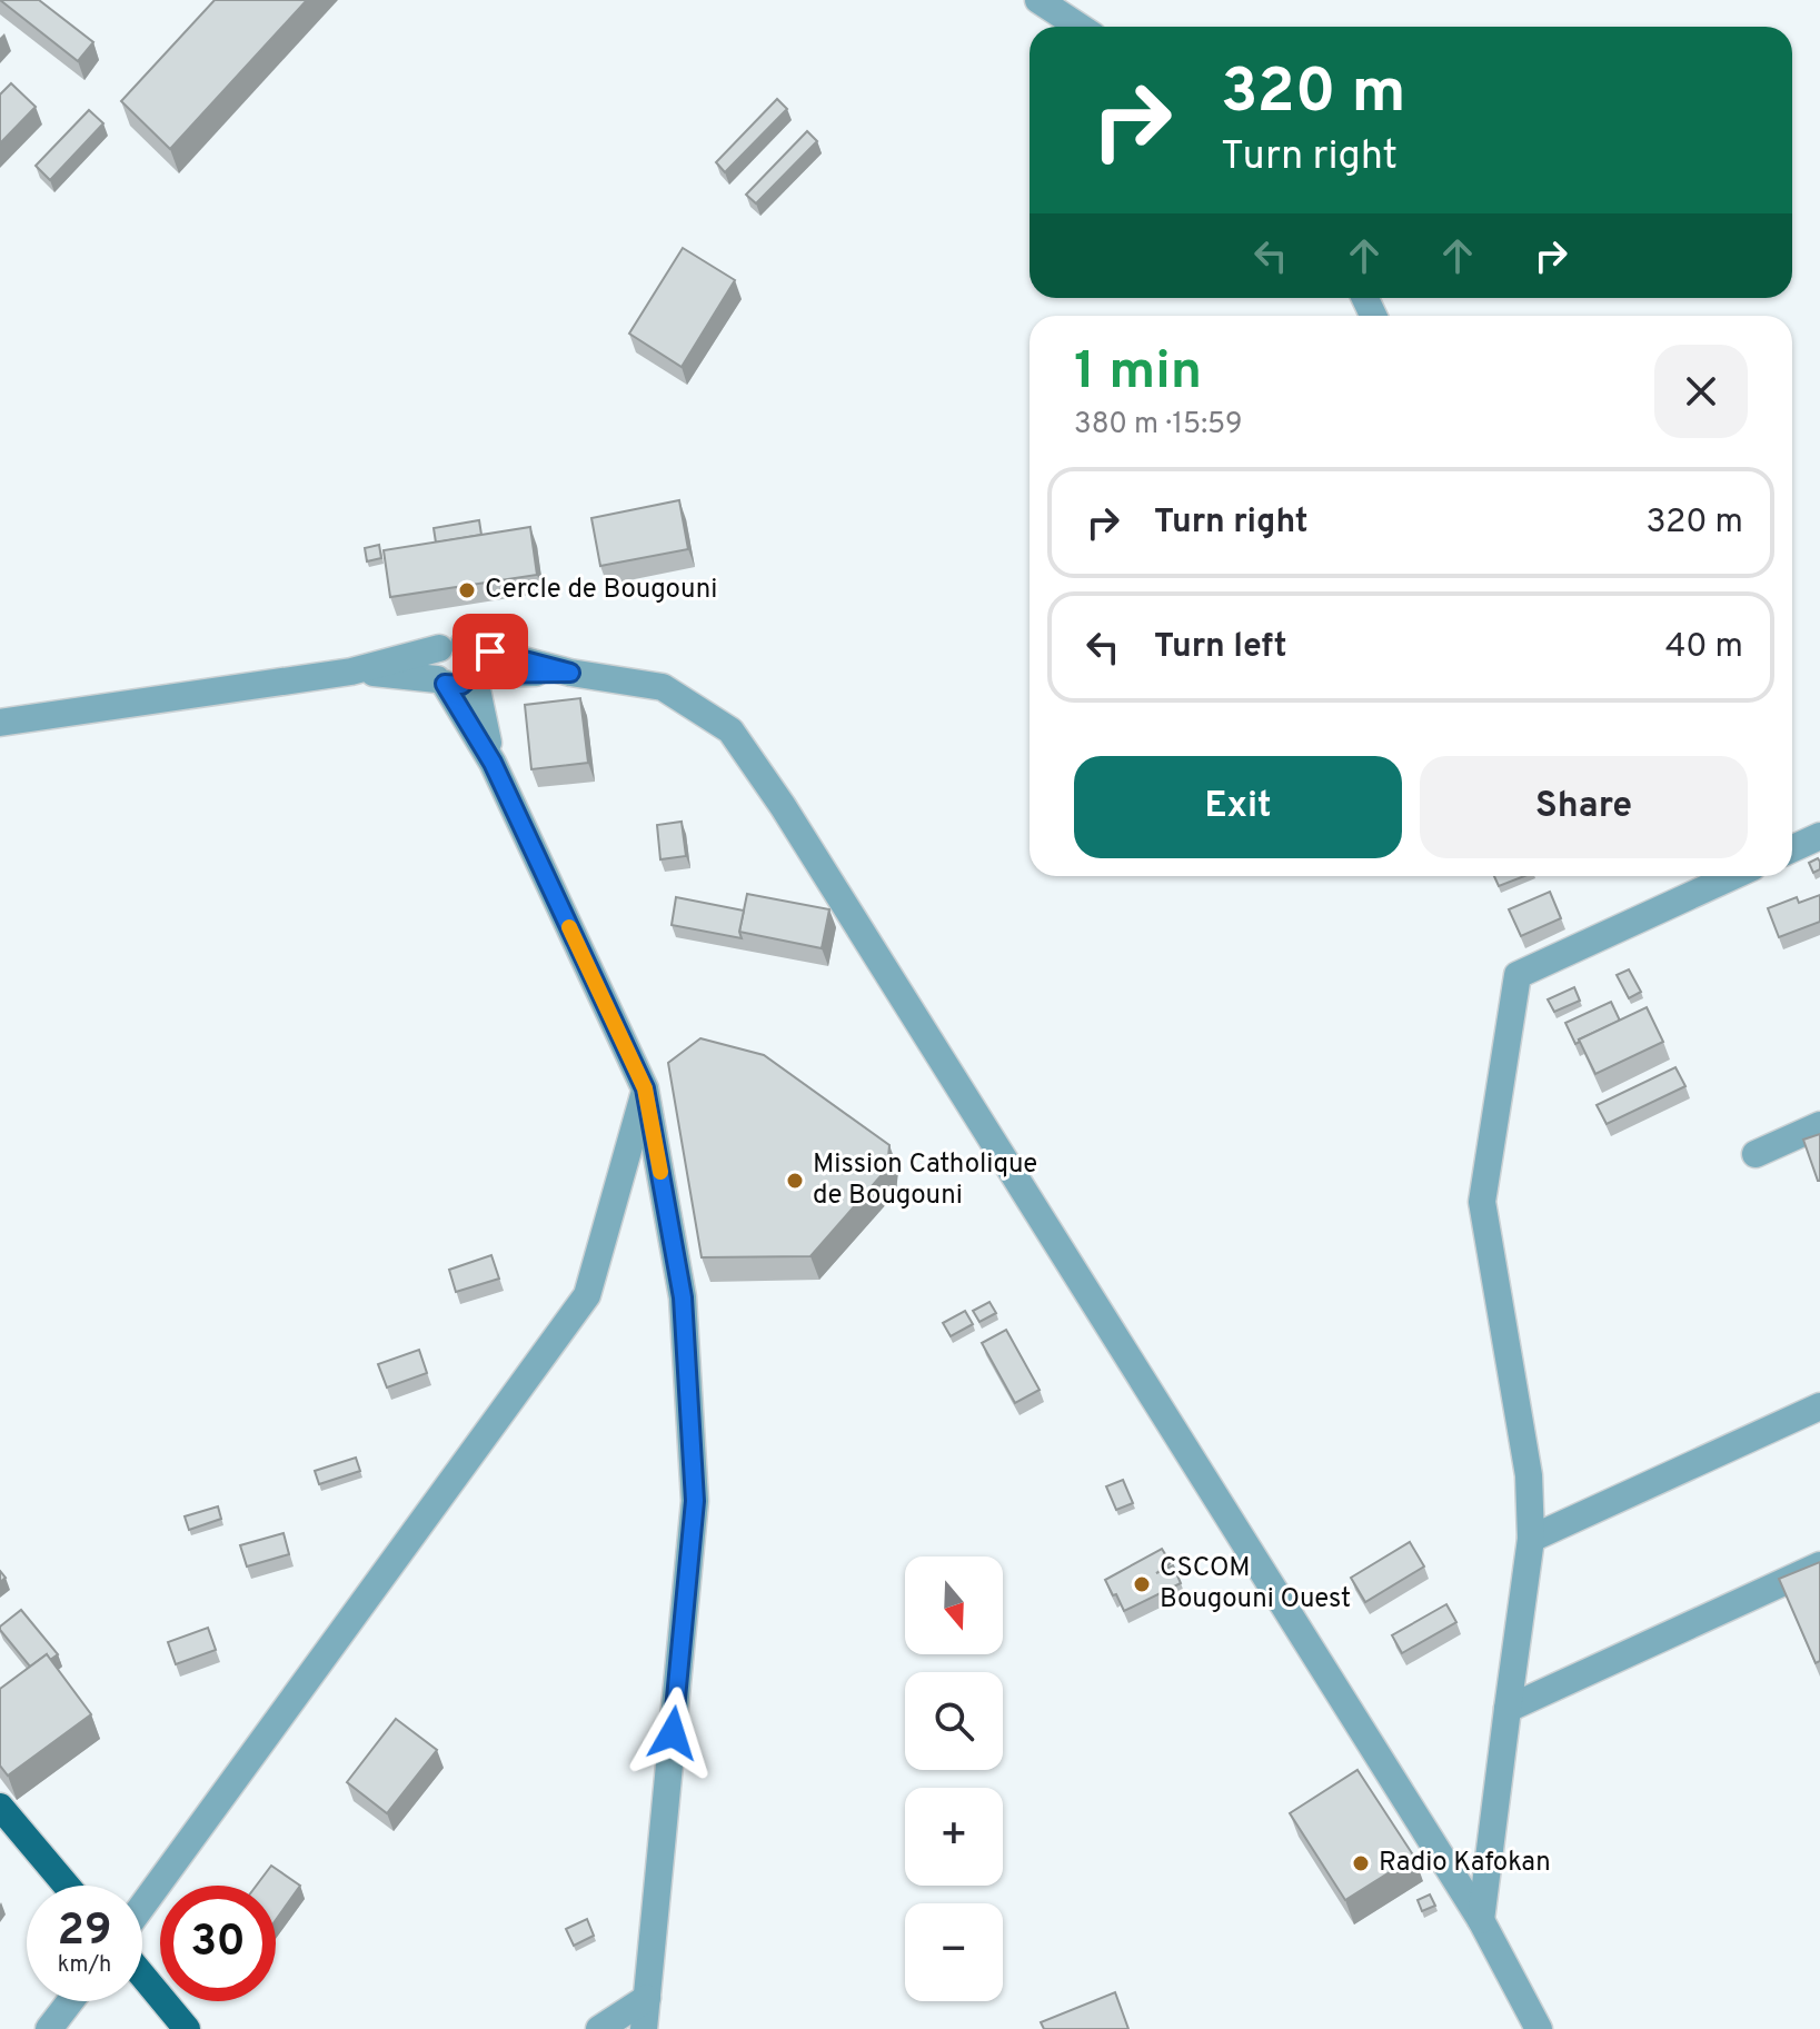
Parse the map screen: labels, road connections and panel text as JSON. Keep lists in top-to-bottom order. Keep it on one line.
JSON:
{"places":["Cercle de Bougouni","Mission Catholique de Bougouni","CSCOM Bougouni Ouest","Radio Kafokan"],"north":"bottom","page":{"turn":["320 m","Turn right"],"heading":["1 min","380 m · 15:59"],"list":[{"name":"Turn right","value":"320 m"},{"name":"Turn left","value":"40 m"}],"buttons":["Exit","Share"],"map_buttons":["+","−"],"speed":"29 km/h","limit":"30"}}
